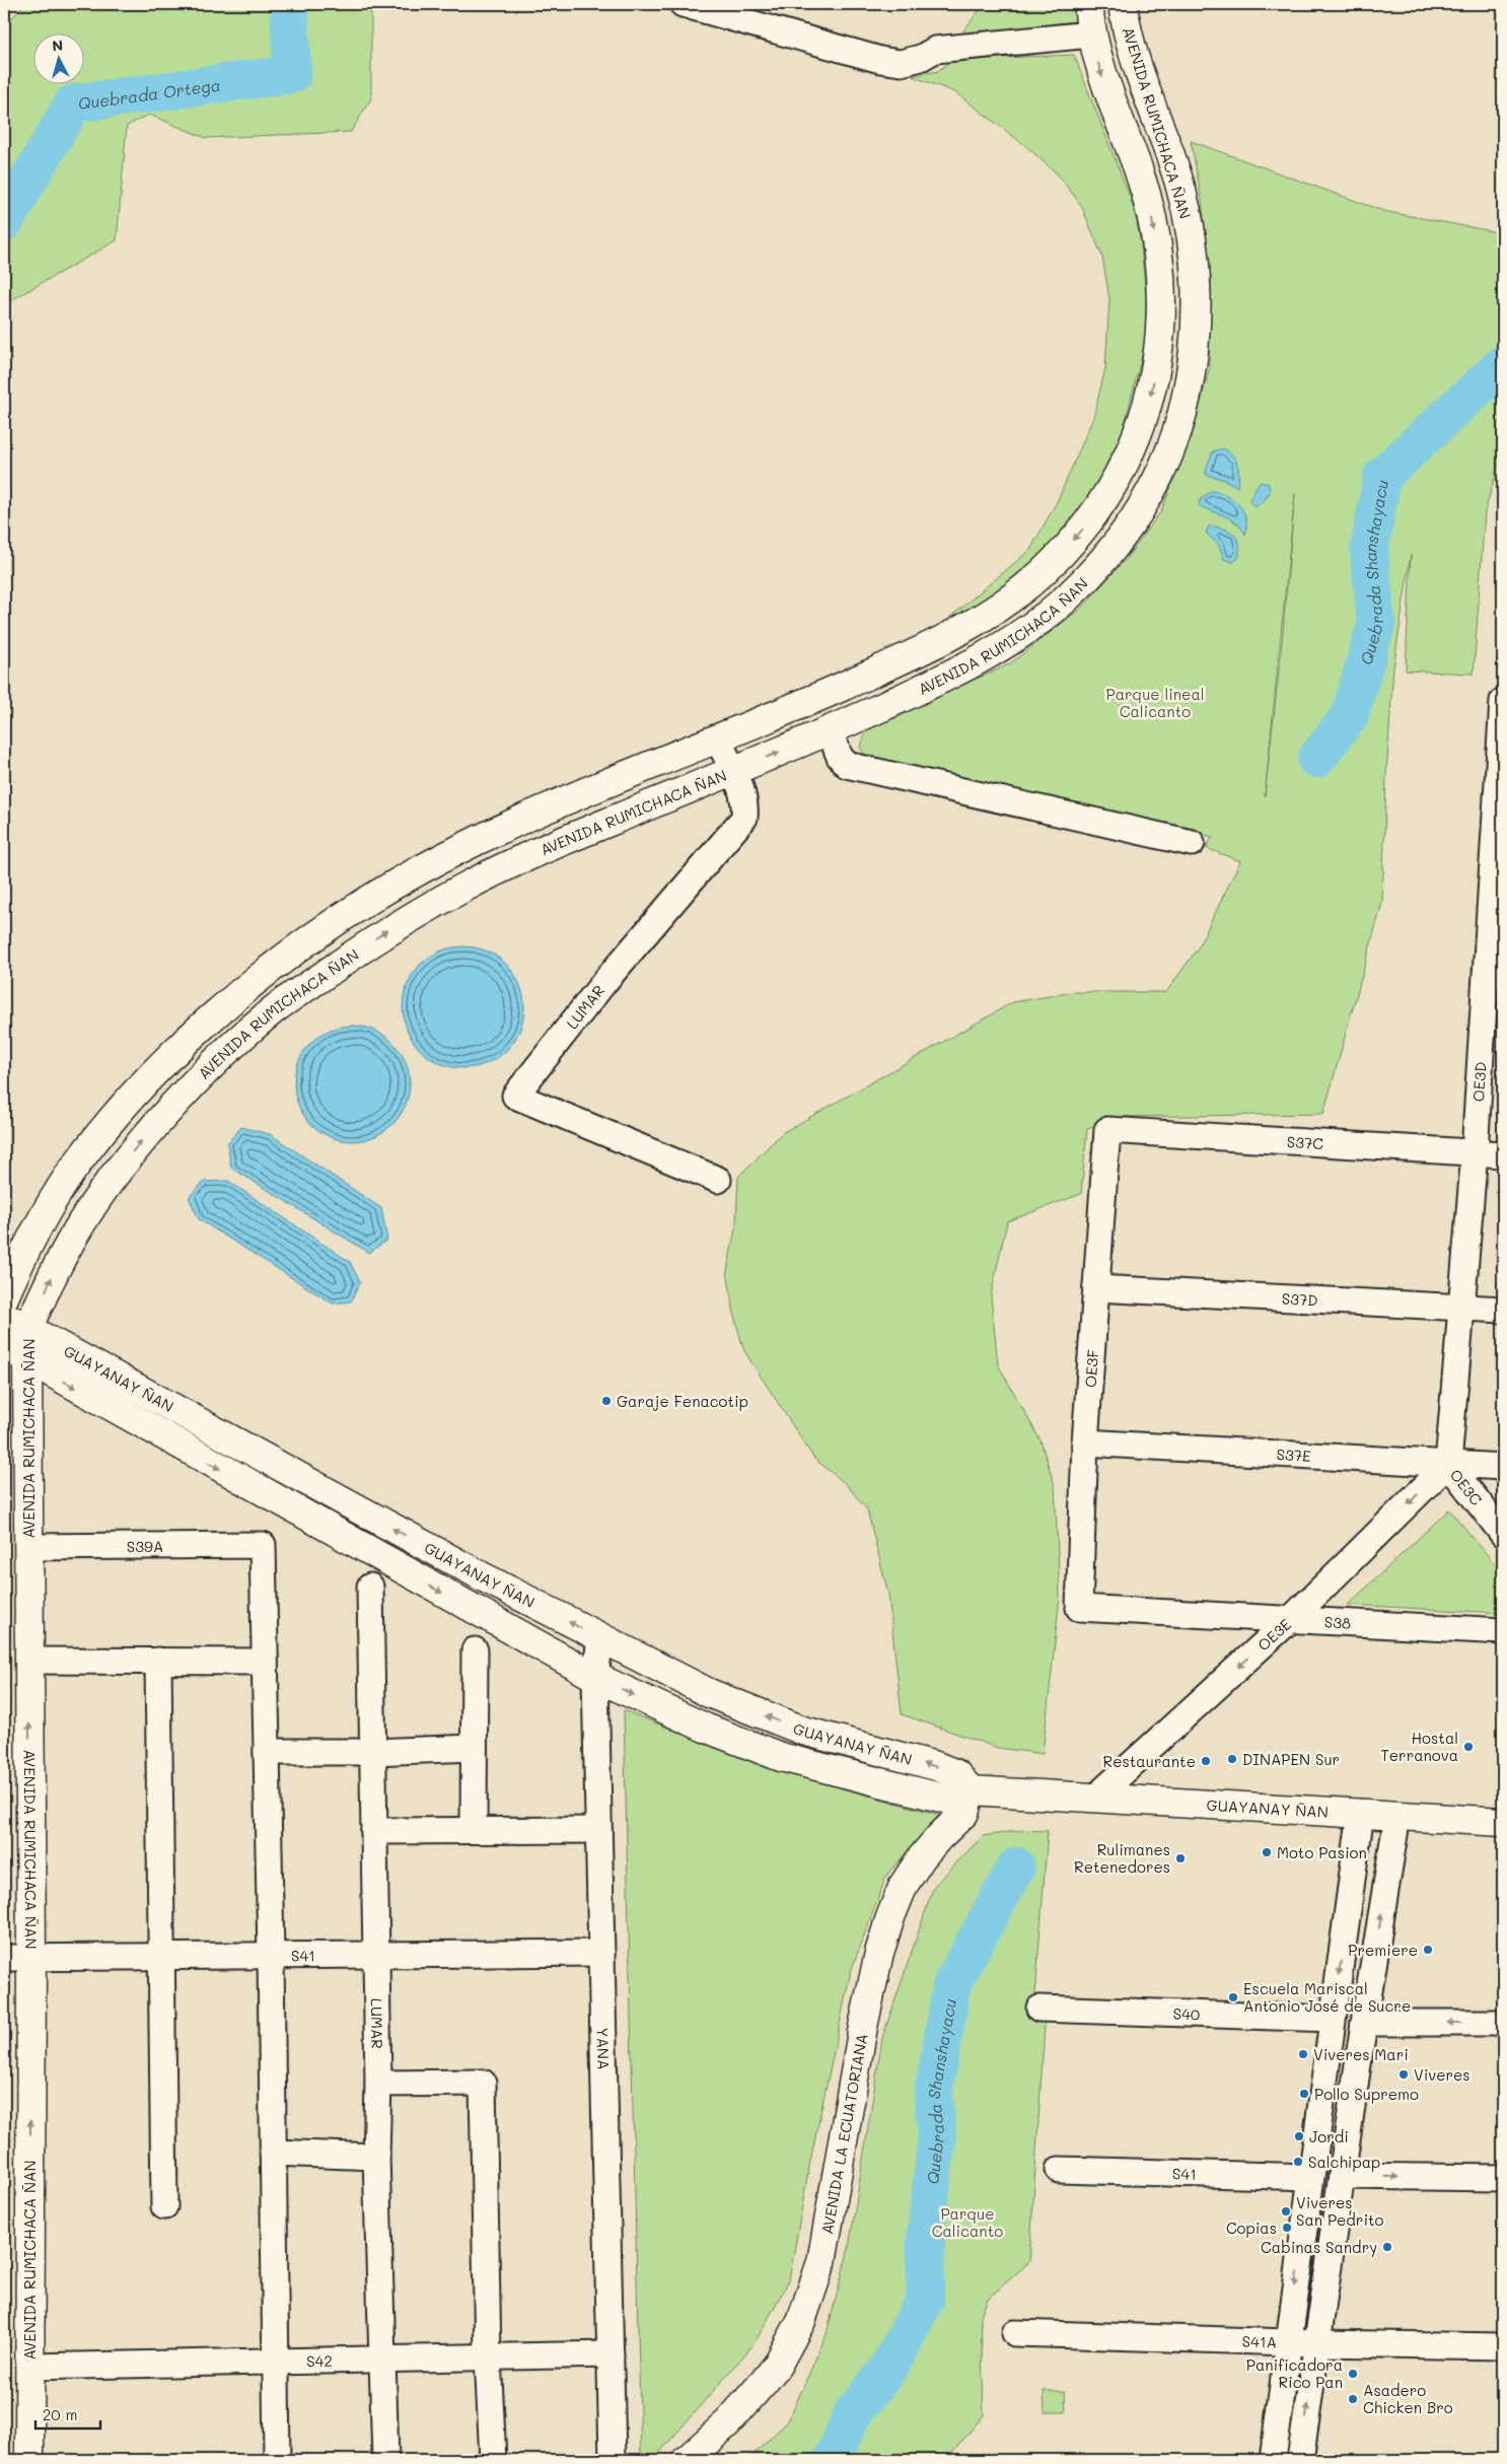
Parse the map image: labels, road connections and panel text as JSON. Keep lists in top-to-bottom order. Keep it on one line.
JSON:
{"streets":{"main road":["AVENIDA RUMICHACA ÑAN","GUAYANAY ÑAN","AVENIDA LA ECUATORIANA"],"street":["LUMAR","OE3D","S37C","S37D","OE3F","S37E","OE3C","S39A","S38","OE3E","S41","S40","YANA","S41A","S42"]},"crossings":[["AVENIDA RUMICHACA ÑAN","LUMAR"],["AVENIDA RUMICHACA ÑAN","GUAYANAY ÑAN"],["AVENIDA RUMICHACA ÑAN","S39A"],["AVENIDA RUMICHACA ÑAN","S41"],["AVENIDA RUMICHACA ÑAN","S42"],["LUMAR","S41"],["LUMAR","S42"],["OE3D","S37C"],["OE3D","S37D"],["OE3D","S37E"],["OE3D","OE3C"],["OE3D","OE3E"],["S37C","OE3F"],["S37D","OE3F"],["OE3F","S37E"],["OE3F","S38"],["GUAYANAY ÑAN","OE3E"],["GUAYANAY ÑAN","YANA"],["GUAYANAY ÑAN","AVENIDA LA ECUATORIANA"],["S37E","OE3C"],["S37E","OE3E"],["OE3C","OE3E"],["S38","OE3E"],["S41","YANA"],["YANA","S42"]],"one_way":["OE3E"],"water":["Quebrada Ortega","Quebrada Shanshayacu"],"parks":["Parque lineal Calicanto","Parque Calicanto"],"places":["Garaje Fenacotip","Hostal Terranova","DINAPEN Sur","Restaurante","Moto Pasion","Rulimanes Retenedores","Premiere","Escuela Mariscal Antonio José de Sucre","Viveres Mari","Viveres","Pollo Supremo","Jordi","Salchipap","Viveres San Pedrito","Copias","Cabinas Sandry","Panificadora Rico Pan","Asadero Chicken Bro"],"scale_bar":"20 m","north":"top"}
